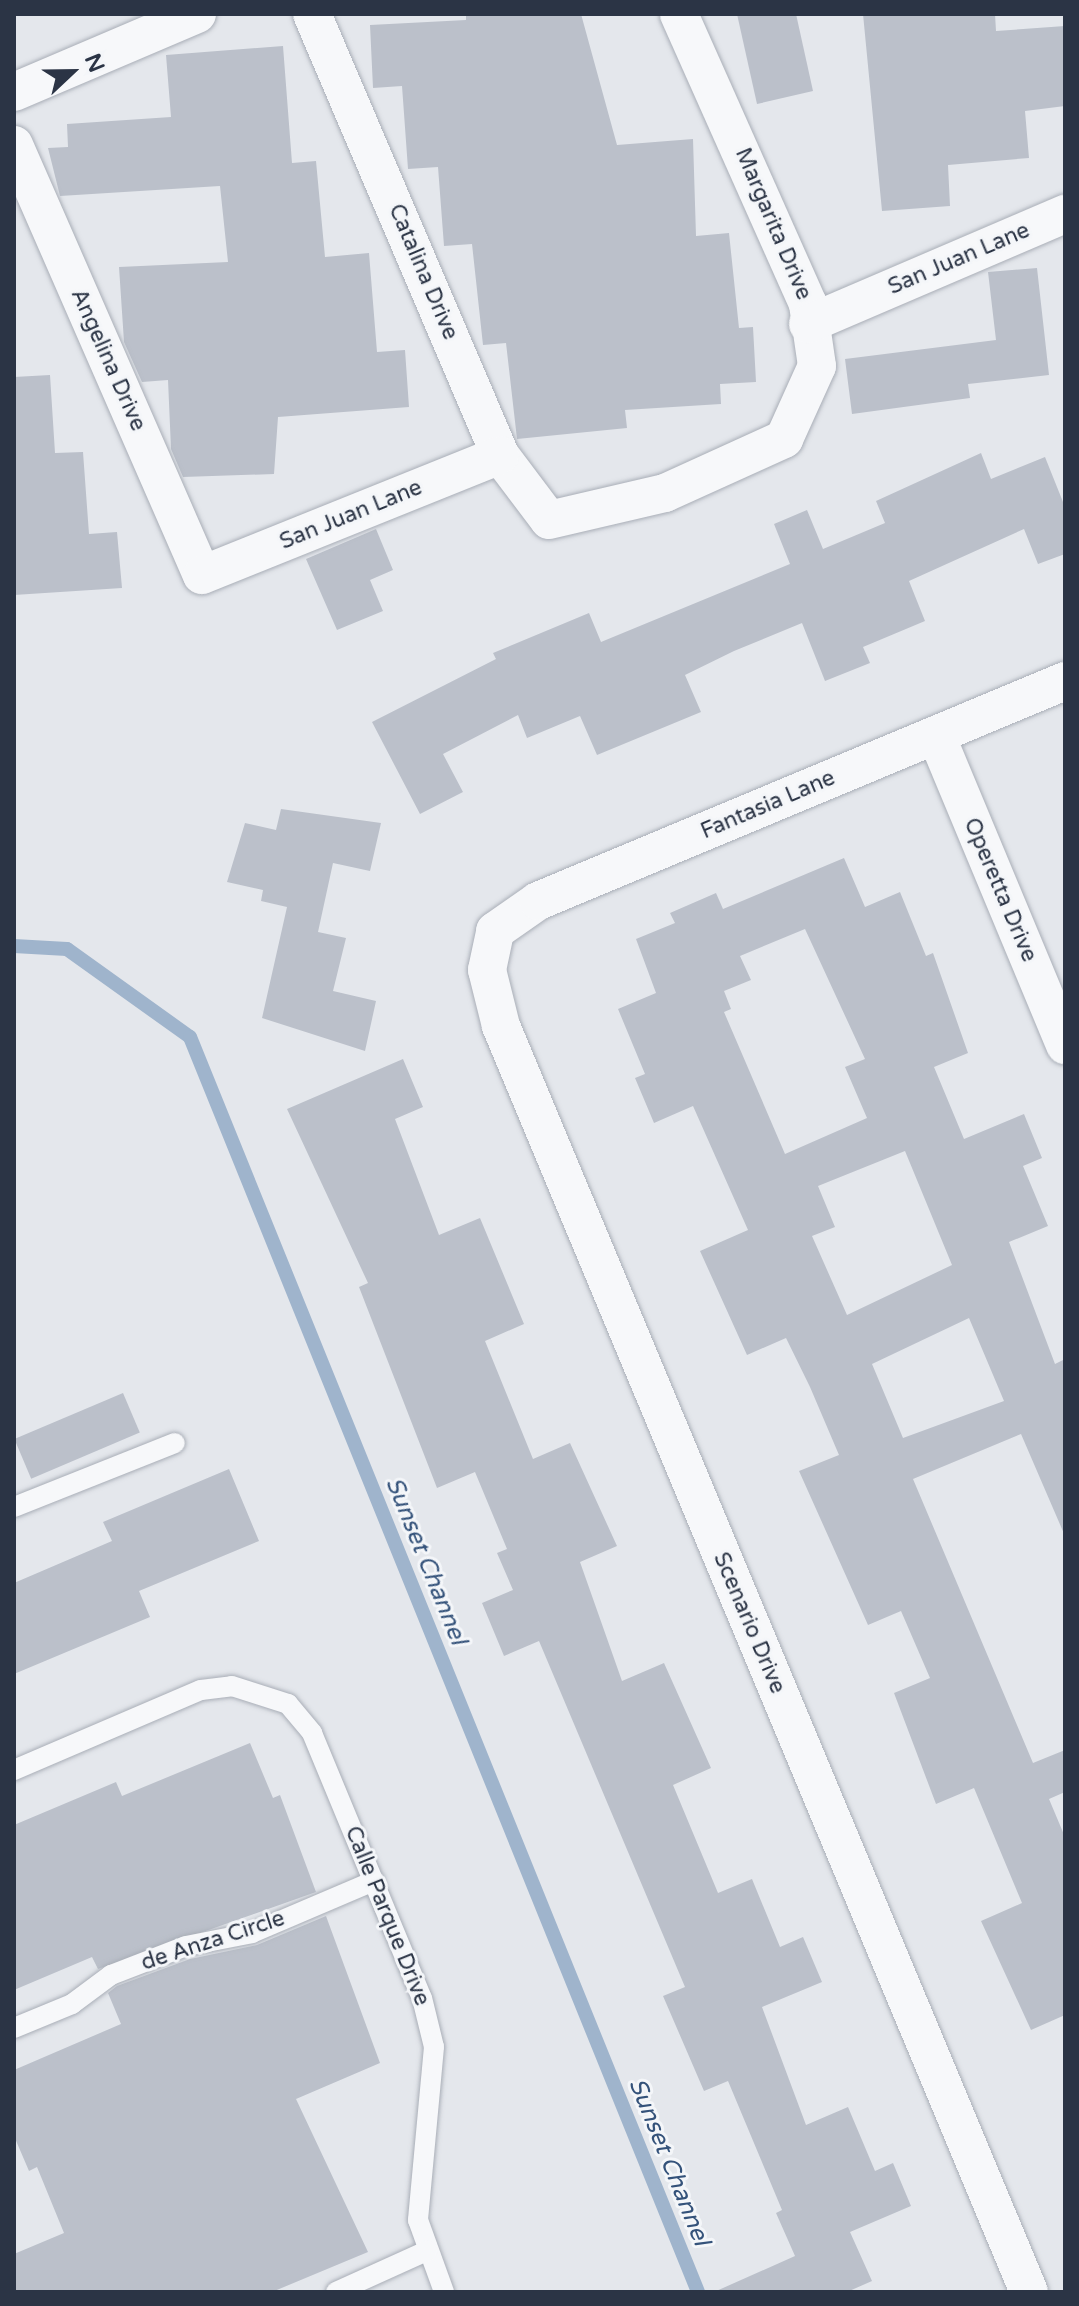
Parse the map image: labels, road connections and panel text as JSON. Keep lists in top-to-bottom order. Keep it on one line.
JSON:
{"streets":{"street":["Margarita Drive","San Juan Lane","Catalina Drive","Angelina Drive","Fantasia Lane","Operetta Drive","Scenario Drive"],"lane":["Calle Parque Drive","de Anza Circle"]},"crossings":[["Margarita Drive","San Juan Lane"],["Margarita Drive","Catalina Drive"],["San Juan Lane","Catalina Drive"],["San Juan Lane","Angelina Drive"],["Fantasia Lane","Operetta Drive"],["Fantasia Lane","Scenario Drive"],["Calle Parque Drive","de Anza Circle"]],"water":["Sunset Channel"],"north":"right"}
